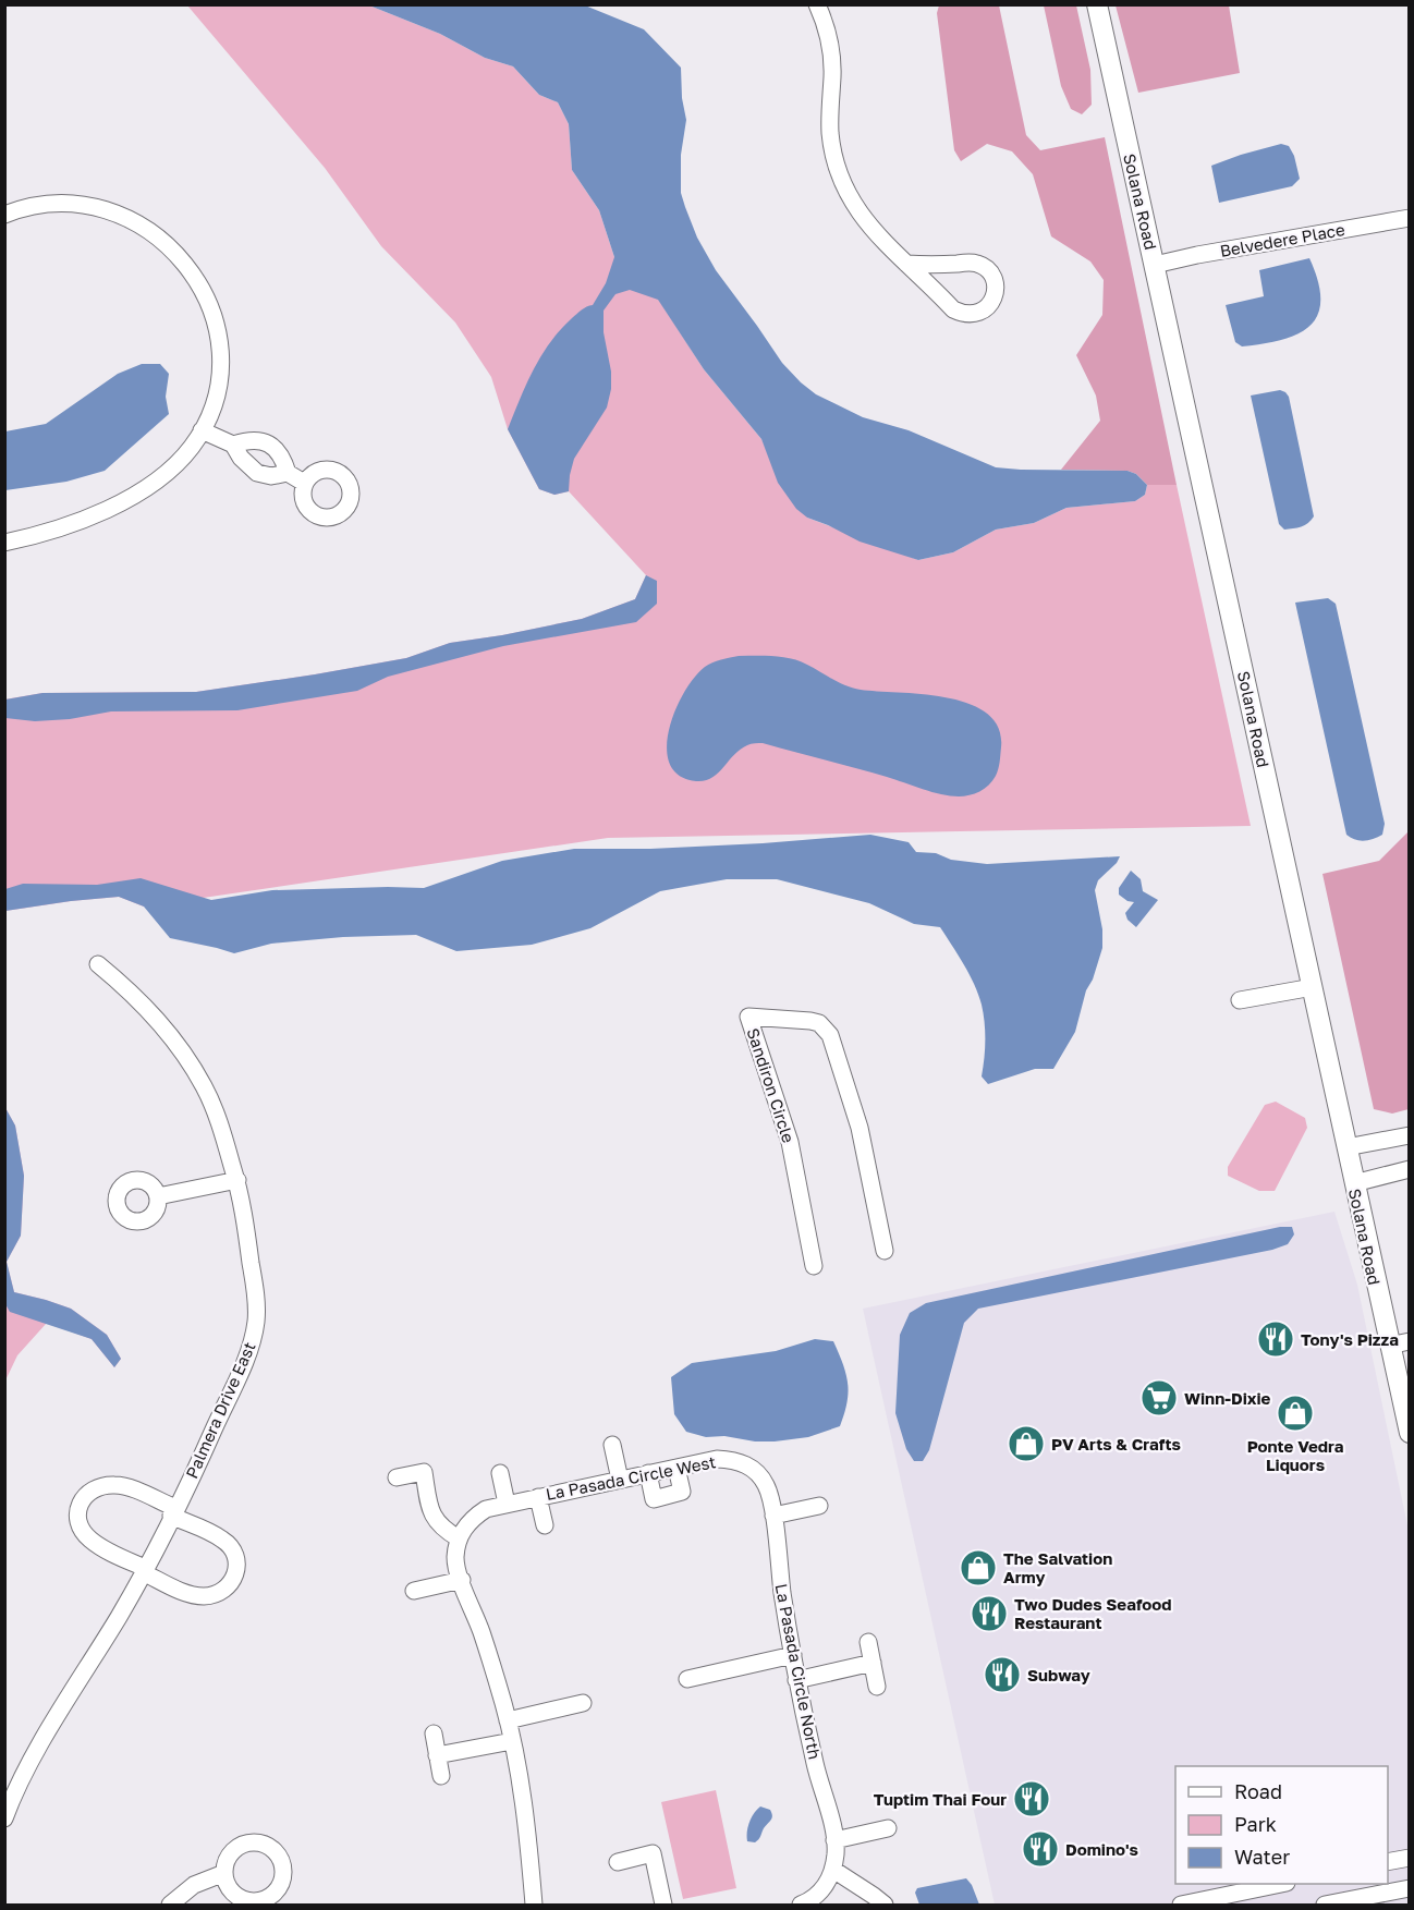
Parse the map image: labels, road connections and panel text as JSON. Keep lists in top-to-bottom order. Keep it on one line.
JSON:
{"streets":{"street":["Solana Road","Belvedere Place","Sandiron Circle","Palmera Drive East","La Pasada Circle West","La Pasada Circle North"]},"crossings":[["Solana Road","Belvedere Place"],["La Pasada Circle West","La Pasada Circle North"]],"places":{"restaurant":["Tony's Pizza","Two Dudes Seafood Restaurant","Subway","Tuptim Thai Four","Domino's"],"supermarket":["Winn-Dixie"],"shop":["Ponte Vedra Liquors","PV Arts & Crafts","The Salvation Army"]},"legend":["Road","Park","Water"]}
